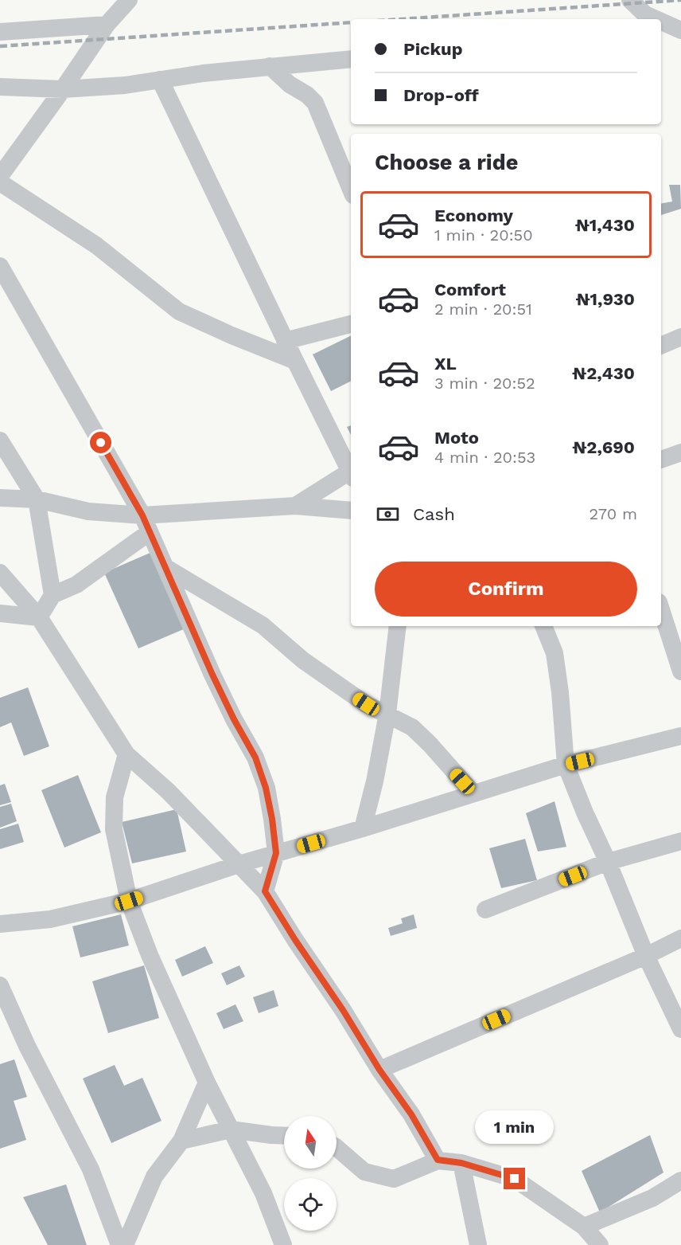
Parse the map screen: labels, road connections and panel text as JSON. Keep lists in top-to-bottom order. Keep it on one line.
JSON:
{"north":"top","page":{"banner":["Pickup","Drop-off"],"heading":"Choose a ride","list":[{"name":"Economy","note":"1 min · 20:50","value":"₦1,430"},{"name":"Comfort","note":"2 min · 20:51","value":"₦1,930"},{"name":"XL","note":"3 min · 20:52","value":"₦2,430"},{"name":"Moto","note":"4 min · 20:53","value":"₦2,690"}],"pay":["Cash","270 m"],"buttons":"Confirm","bubble":"1 min"}}
